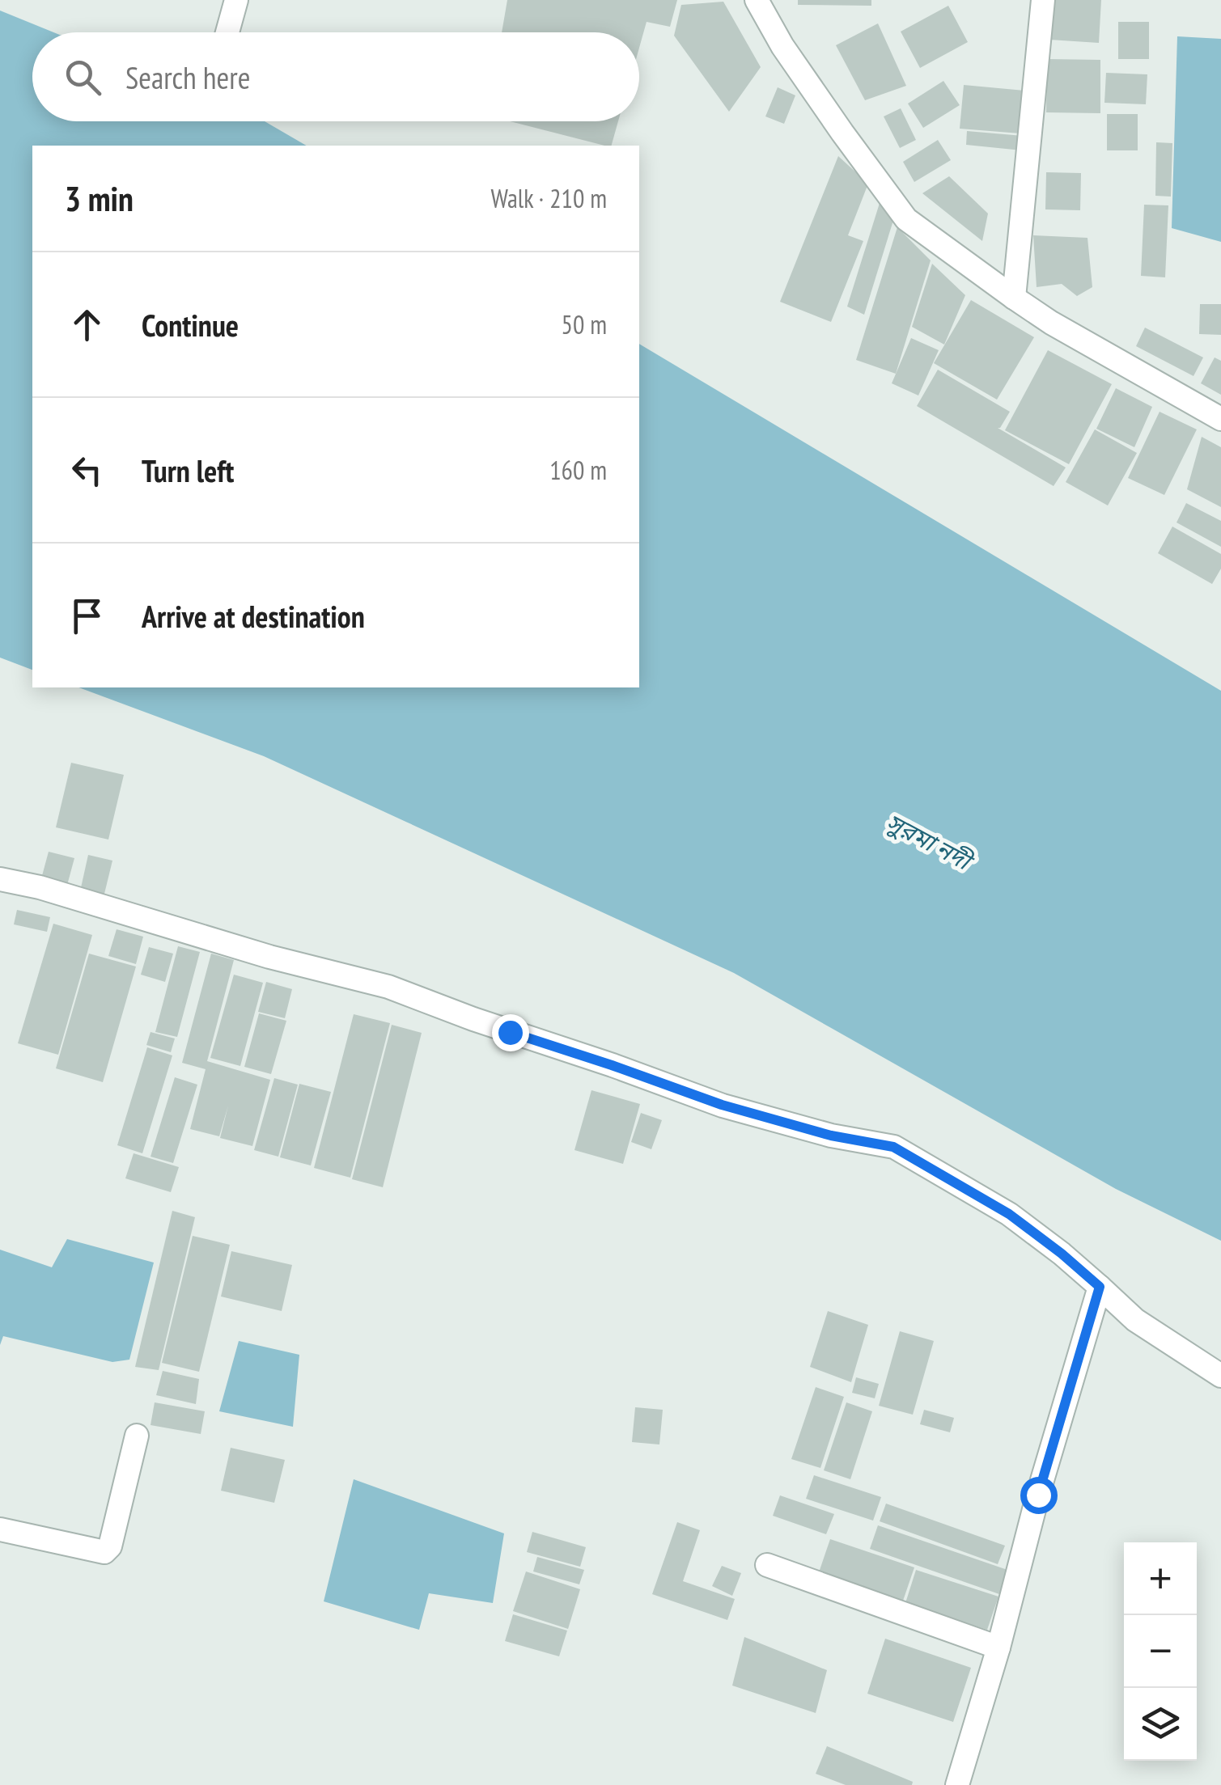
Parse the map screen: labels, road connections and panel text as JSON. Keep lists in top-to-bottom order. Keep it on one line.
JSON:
{"water":["সুরমা নদী"],"page":{"search":"Search here","heading":["3 min","Walk · 210 m"],"list":[["Continue","50 m"],["Turn left","160 m"],"Arrive at destination"],"map_buttons":["+","−"]}}
